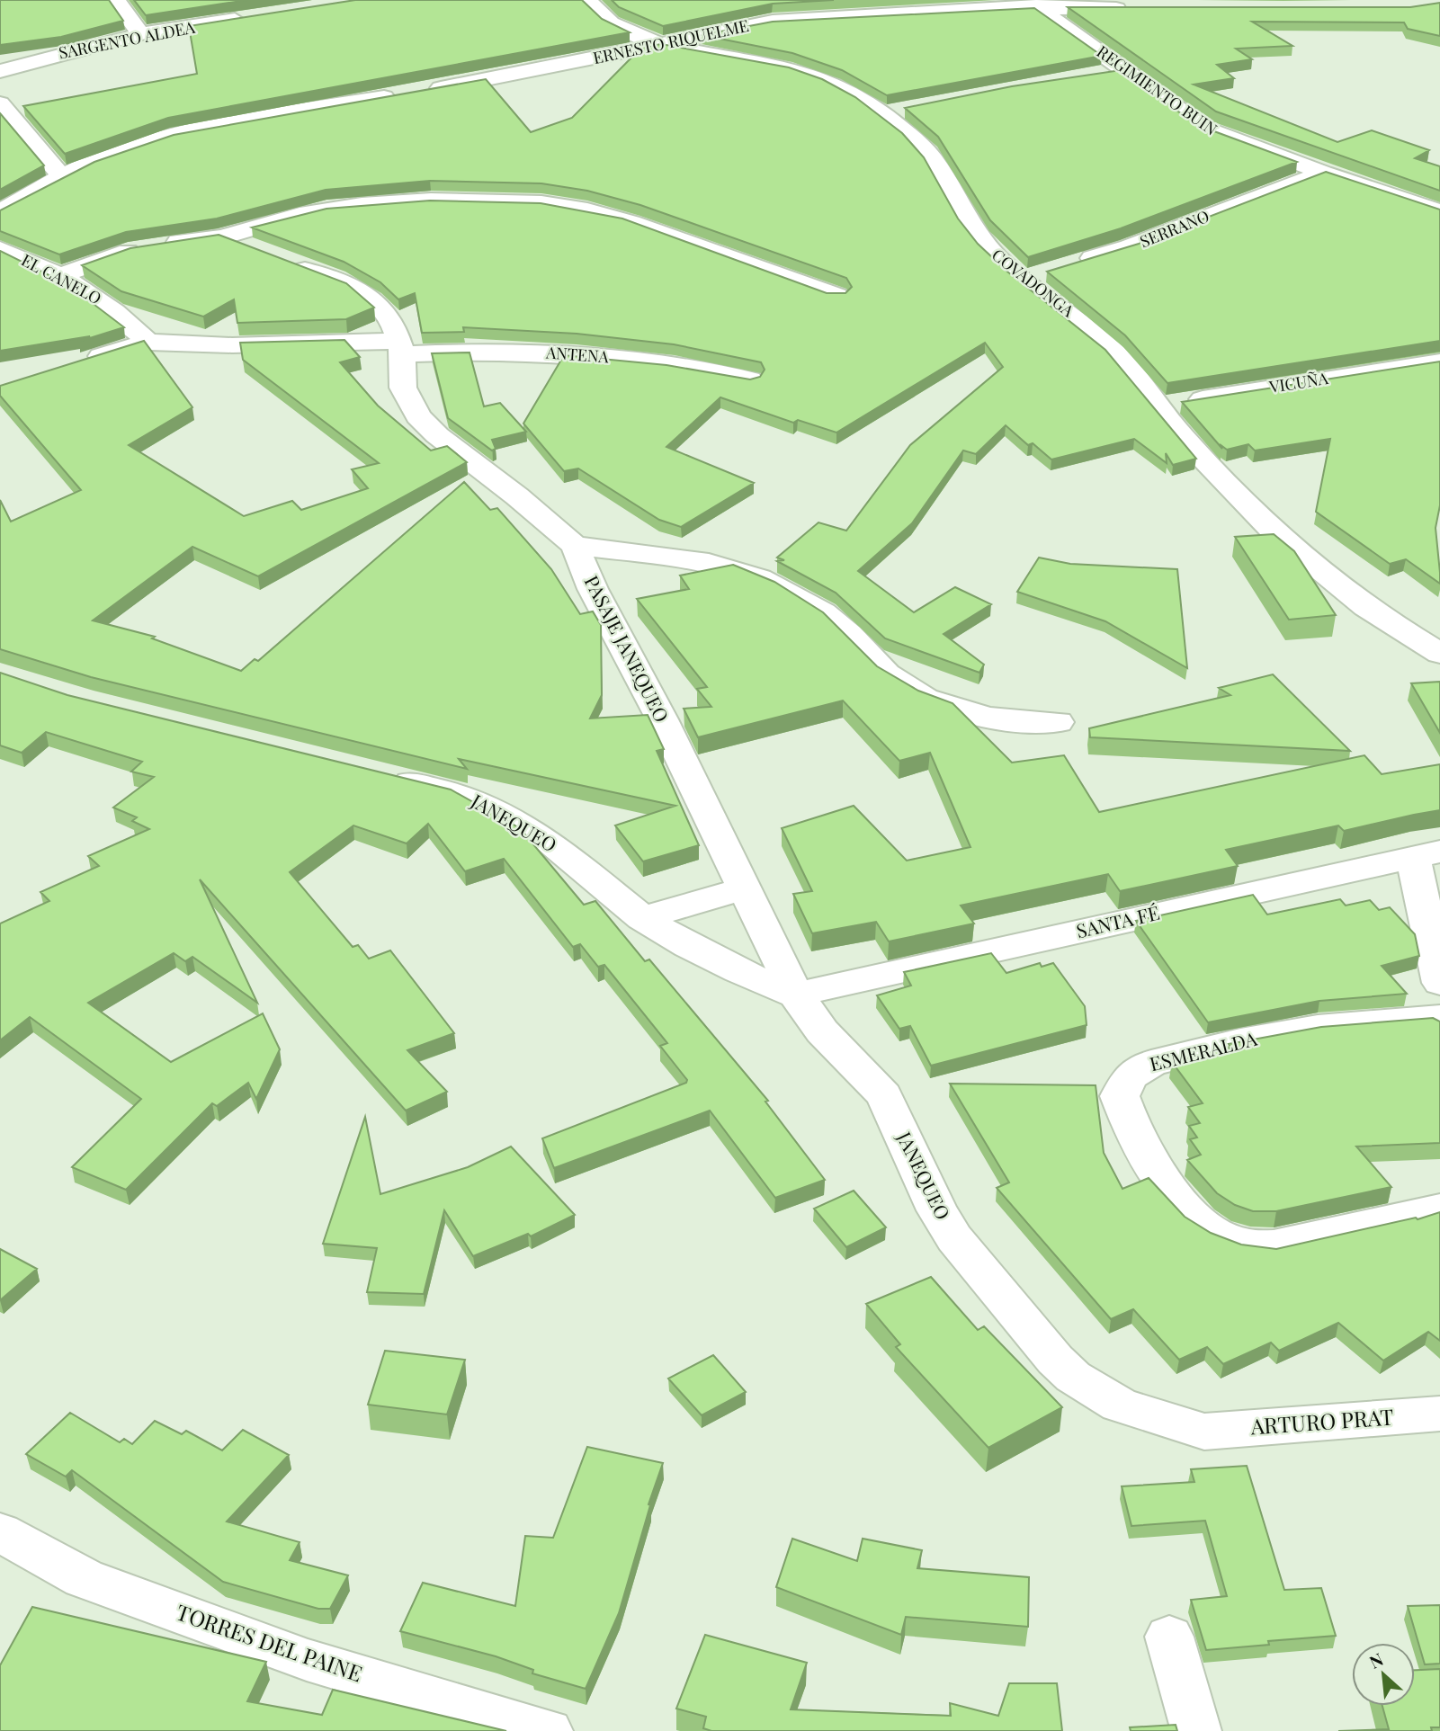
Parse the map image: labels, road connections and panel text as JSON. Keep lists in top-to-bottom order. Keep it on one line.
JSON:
{"streets":{"street":["SARGENTO ALDEA","ERNESTO RIQUELME","REGIMIENTO BUIN","SERRANO","EL CANELO","COVADONGA","ANTENA","VICUÑA","PASAJE JANEQUEO","JANEQUEO","SANTA FÉ","ESMERALDA","ARTURO PRAT","TORRES DEL PAINE"]},"crossings":[["ERNESTO RIQUELME","REGIMIENTO BUIN"],["ERNESTO RIQUELME","COVADONGA"],["REGIMIENTO BUIN","SERRANO"],["EL CANELO","ANTENA"],["COVADONGA","VICUÑA"],["ANTENA","PASAJE JANEQUEO"],["PASAJE JANEQUEO","JANEQUEO"],["PASAJE JANEQUEO","SANTA FÉ"],["JANEQUEO","SANTA FÉ"],["JANEQUEO","ARTURO PRAT"]],"north":"top left"}
